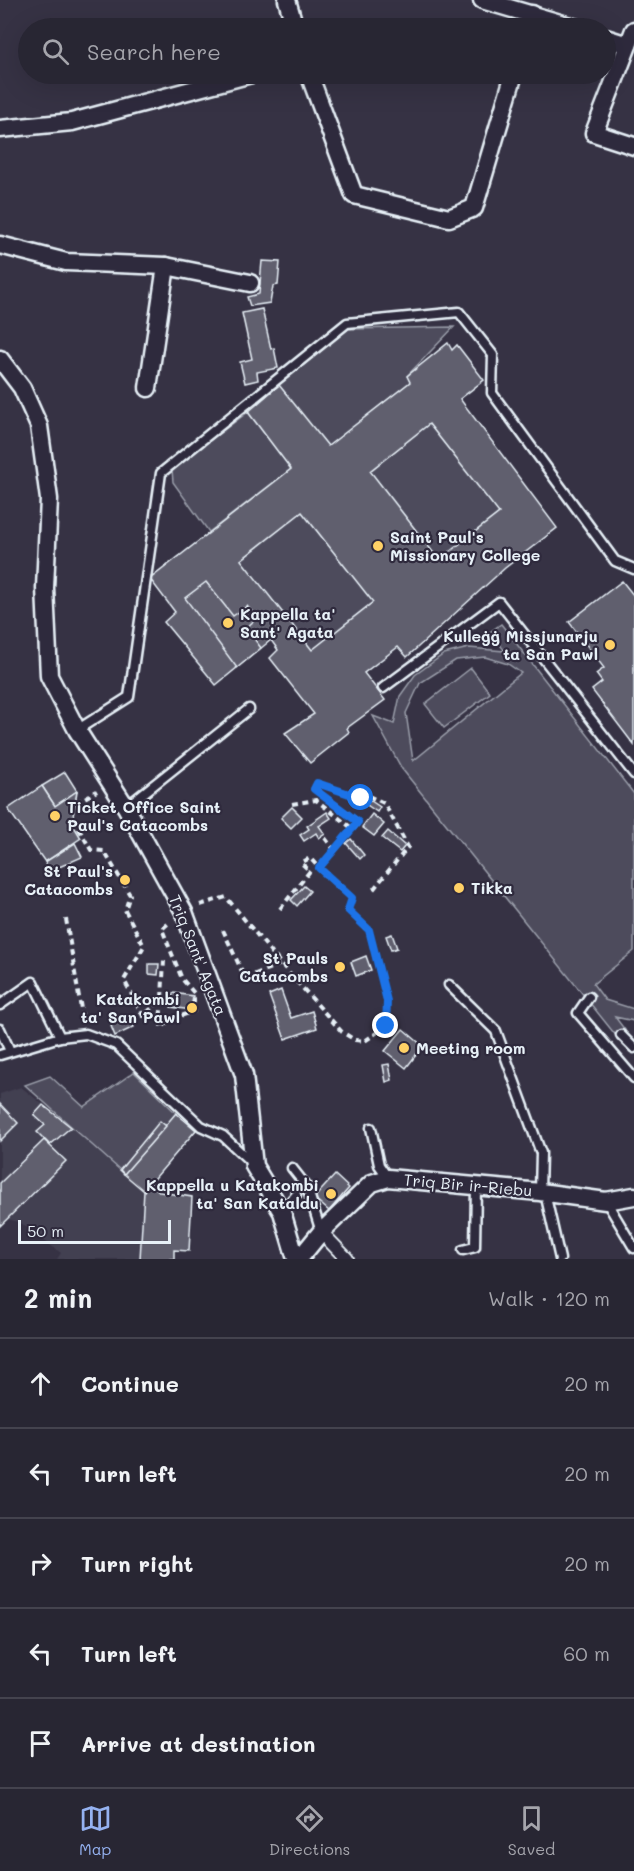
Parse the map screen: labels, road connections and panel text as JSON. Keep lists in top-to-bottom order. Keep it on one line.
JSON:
{"streets":{"street":["Triq Sant' Agata","Triq Bir ir-Riebu"]},"crossings":[["Triq Sant' Agata","Triq Bir ir-Riebu"]],"places":["Saint Paul's Missionary College","Kappella ta' Sant' Agata","Kulleġġ Missjunarju ta San Pawl","Ticket Office Saint Paul's Catacombs","St Paul's Catacombs","Tikka","St Pauls Catacombs","Katakombi ta' San Pawl","Meeting room","Kappella u Katakombi ta' San Kataldu"],"scale_bar":"50 m","page":{"search":"Search here","scale":"50 m","heading":["2 min","Walk · 120 m"],"list":[["Continue","20 m"],["Turn left","20 m"],["Turn right","20 m"],["Turn left","60 m"],"Arrive at destination"],"nav":["Map","Directions","Saved"]}}
